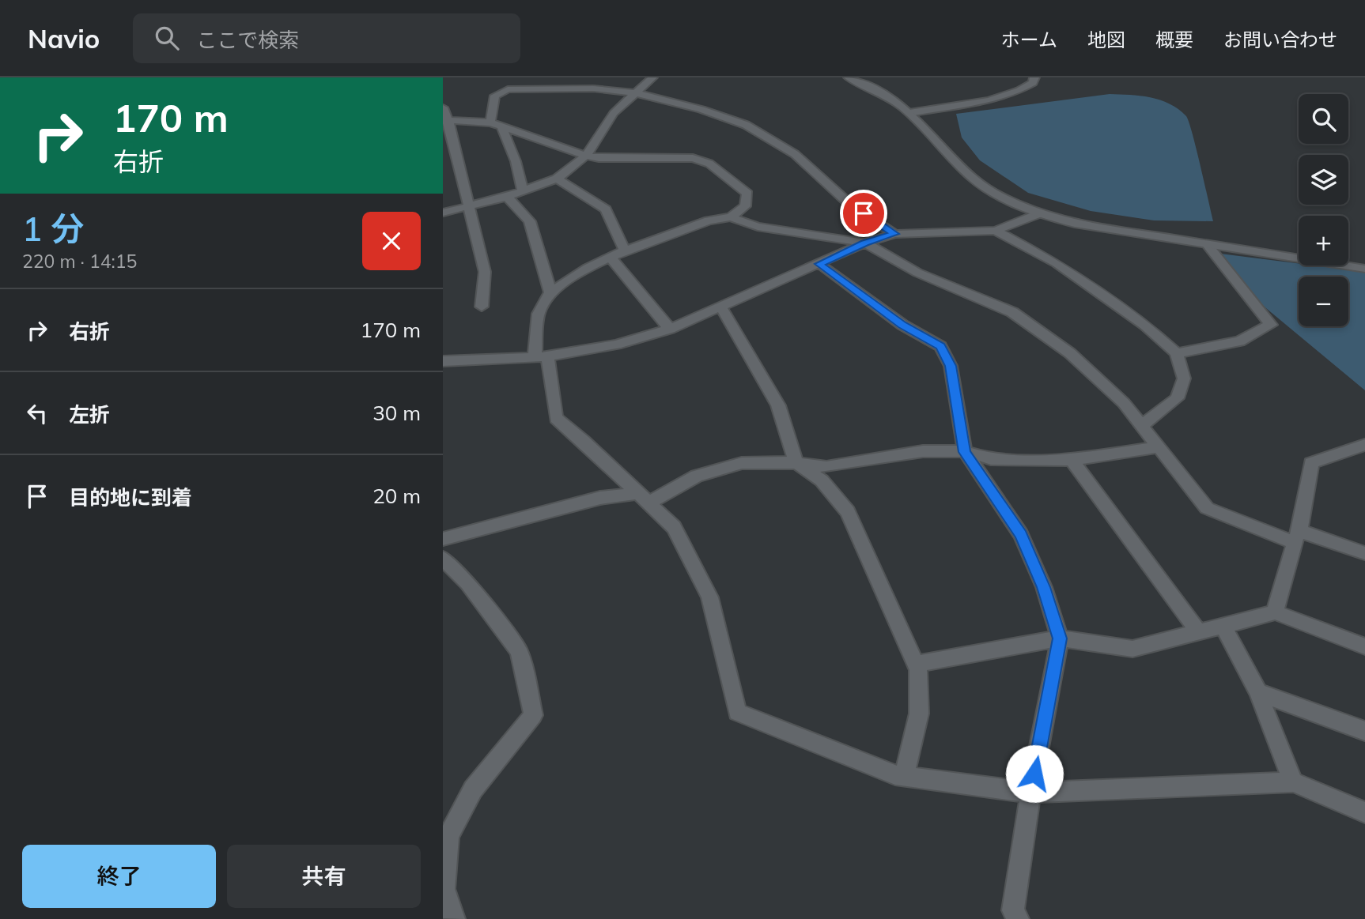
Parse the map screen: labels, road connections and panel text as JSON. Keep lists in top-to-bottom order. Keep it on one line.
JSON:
{"page":{"header":"Navio","search":"ここで検索","nav":["ホーム","地図","概要","お問い合わせ"],"turn":["170 m","右折"],"map_buttons":["+","−"],"heading":["1 分","220 m · 14:15"],"list":[{"name":"右折","value":"170 m"},{"name":"左折","value":"30 m"},{"name":"目的地に到着","value":"20 m"}],"buttons":["終了","共有"]}}
